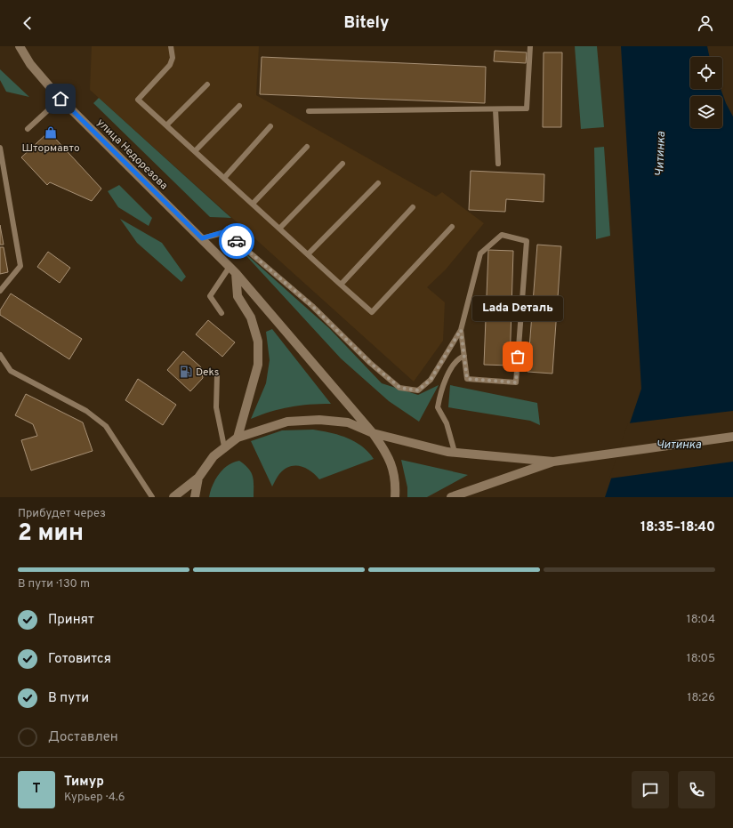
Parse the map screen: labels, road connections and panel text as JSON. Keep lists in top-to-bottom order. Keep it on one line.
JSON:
{"streets":{"main road":["улица Недорезова"]},"water":["Читинка"],"places":{"shop":["Штормавто"],"other":["Lada Dеталь"],"fuel station":["Deks"]},"page":{"header":"Bitely","bubble":"Lada Dеталь","heading":["2 мин","Прибудет через","18:35–18:40"],"panel":["Тимур","Курьер · 4.6"],"bar":"В пути · 130 m","list":[["Принят","18:04"],["Готовится","18:05"],["В пути","18:26"],"Доставлен"],"round":"Т"}}
